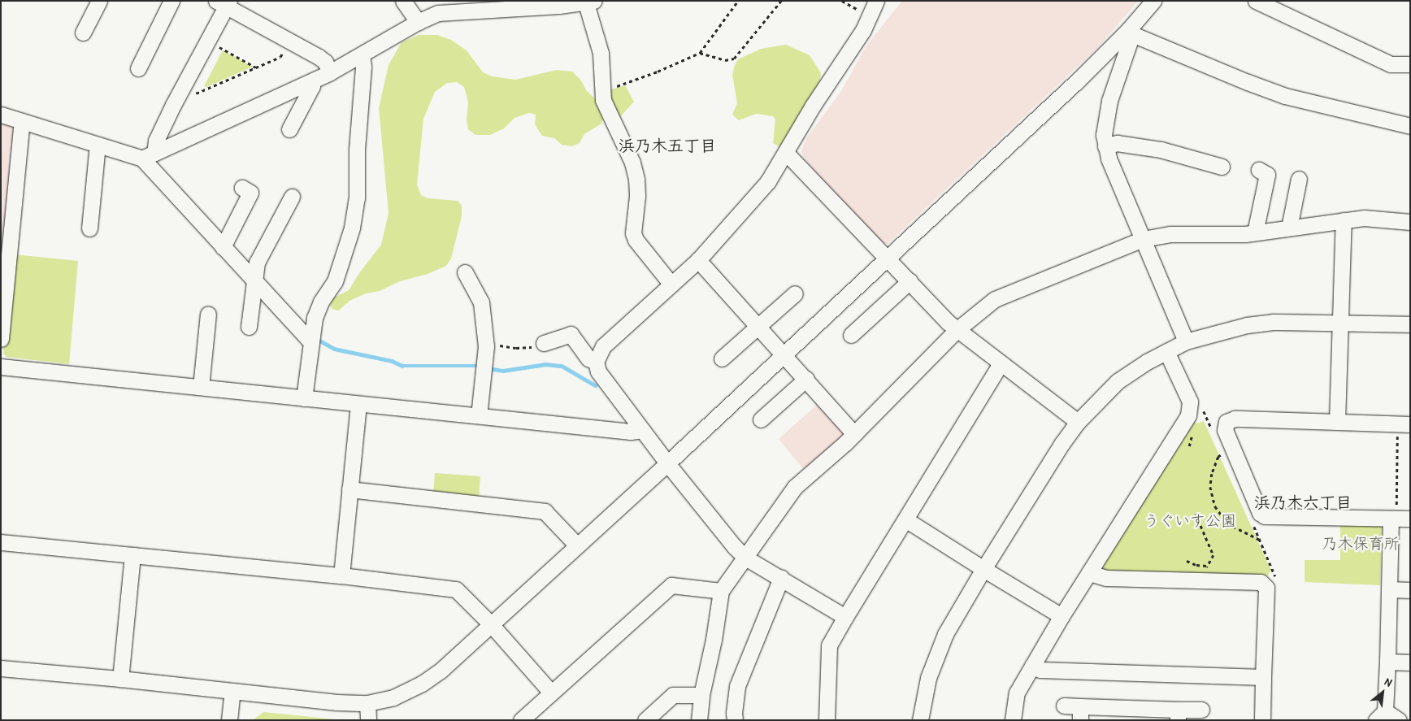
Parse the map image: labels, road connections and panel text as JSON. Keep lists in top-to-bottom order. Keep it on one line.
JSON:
{"districts":["浜乃木五丁目","浜乃木六丁目"],"parks":["うぐいす公園","乃木保育所"],"north":"top right"}
